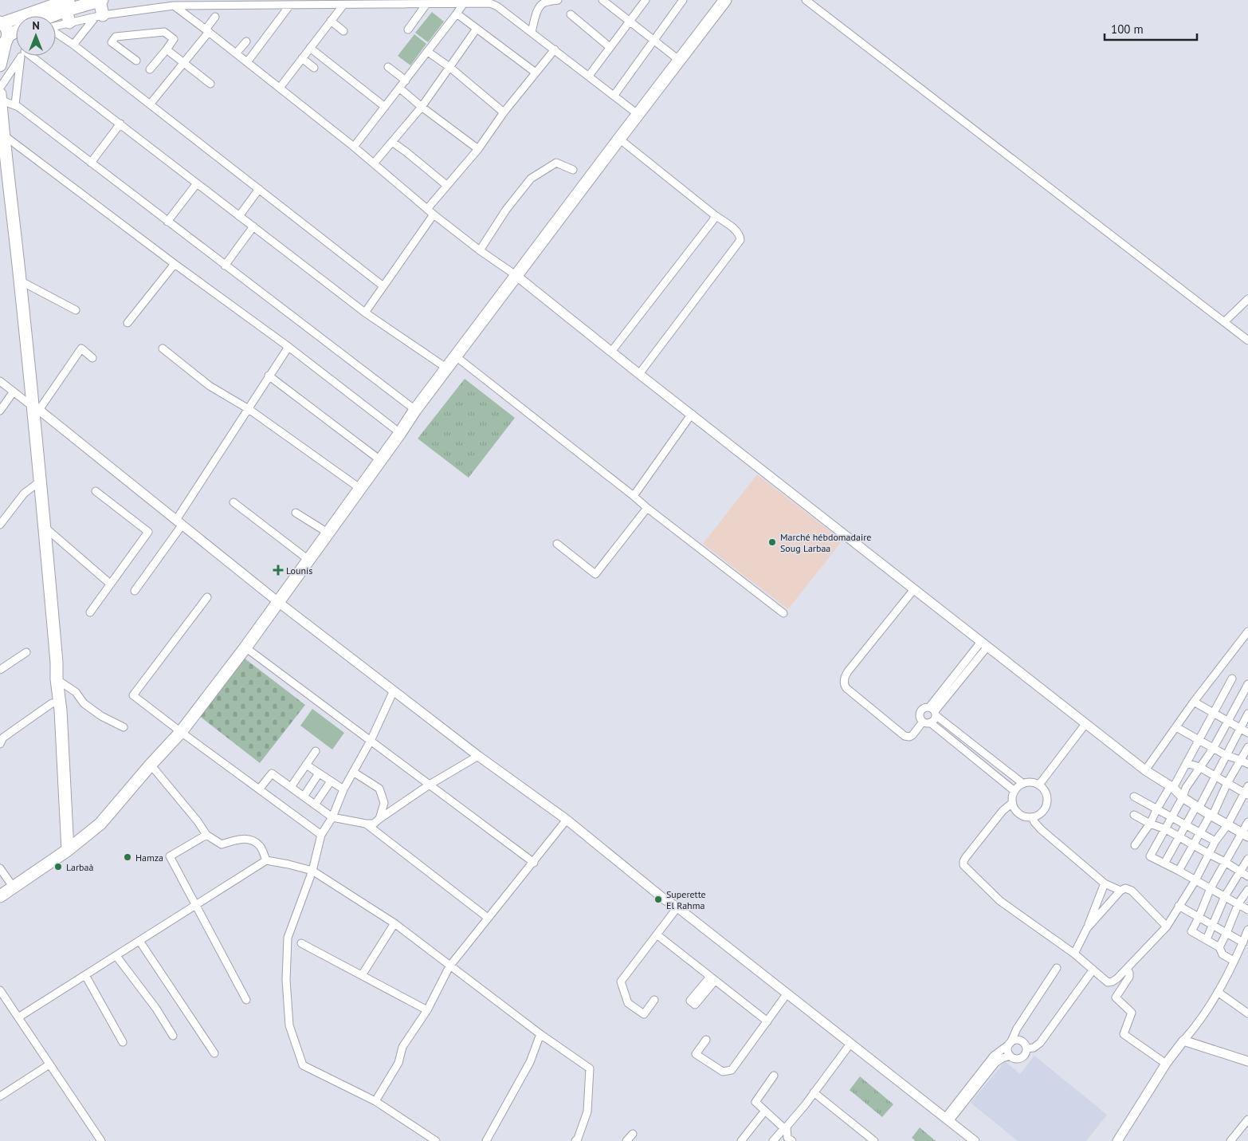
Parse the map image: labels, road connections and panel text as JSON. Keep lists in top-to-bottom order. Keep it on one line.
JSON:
{"places":{"other":["Marché hébdomadaire Soug Larbaa","Hamza","Larbaà","Superette El Rahma"],"health":["Lounis"]},"scale_bar":"100 m","north":"top"}
